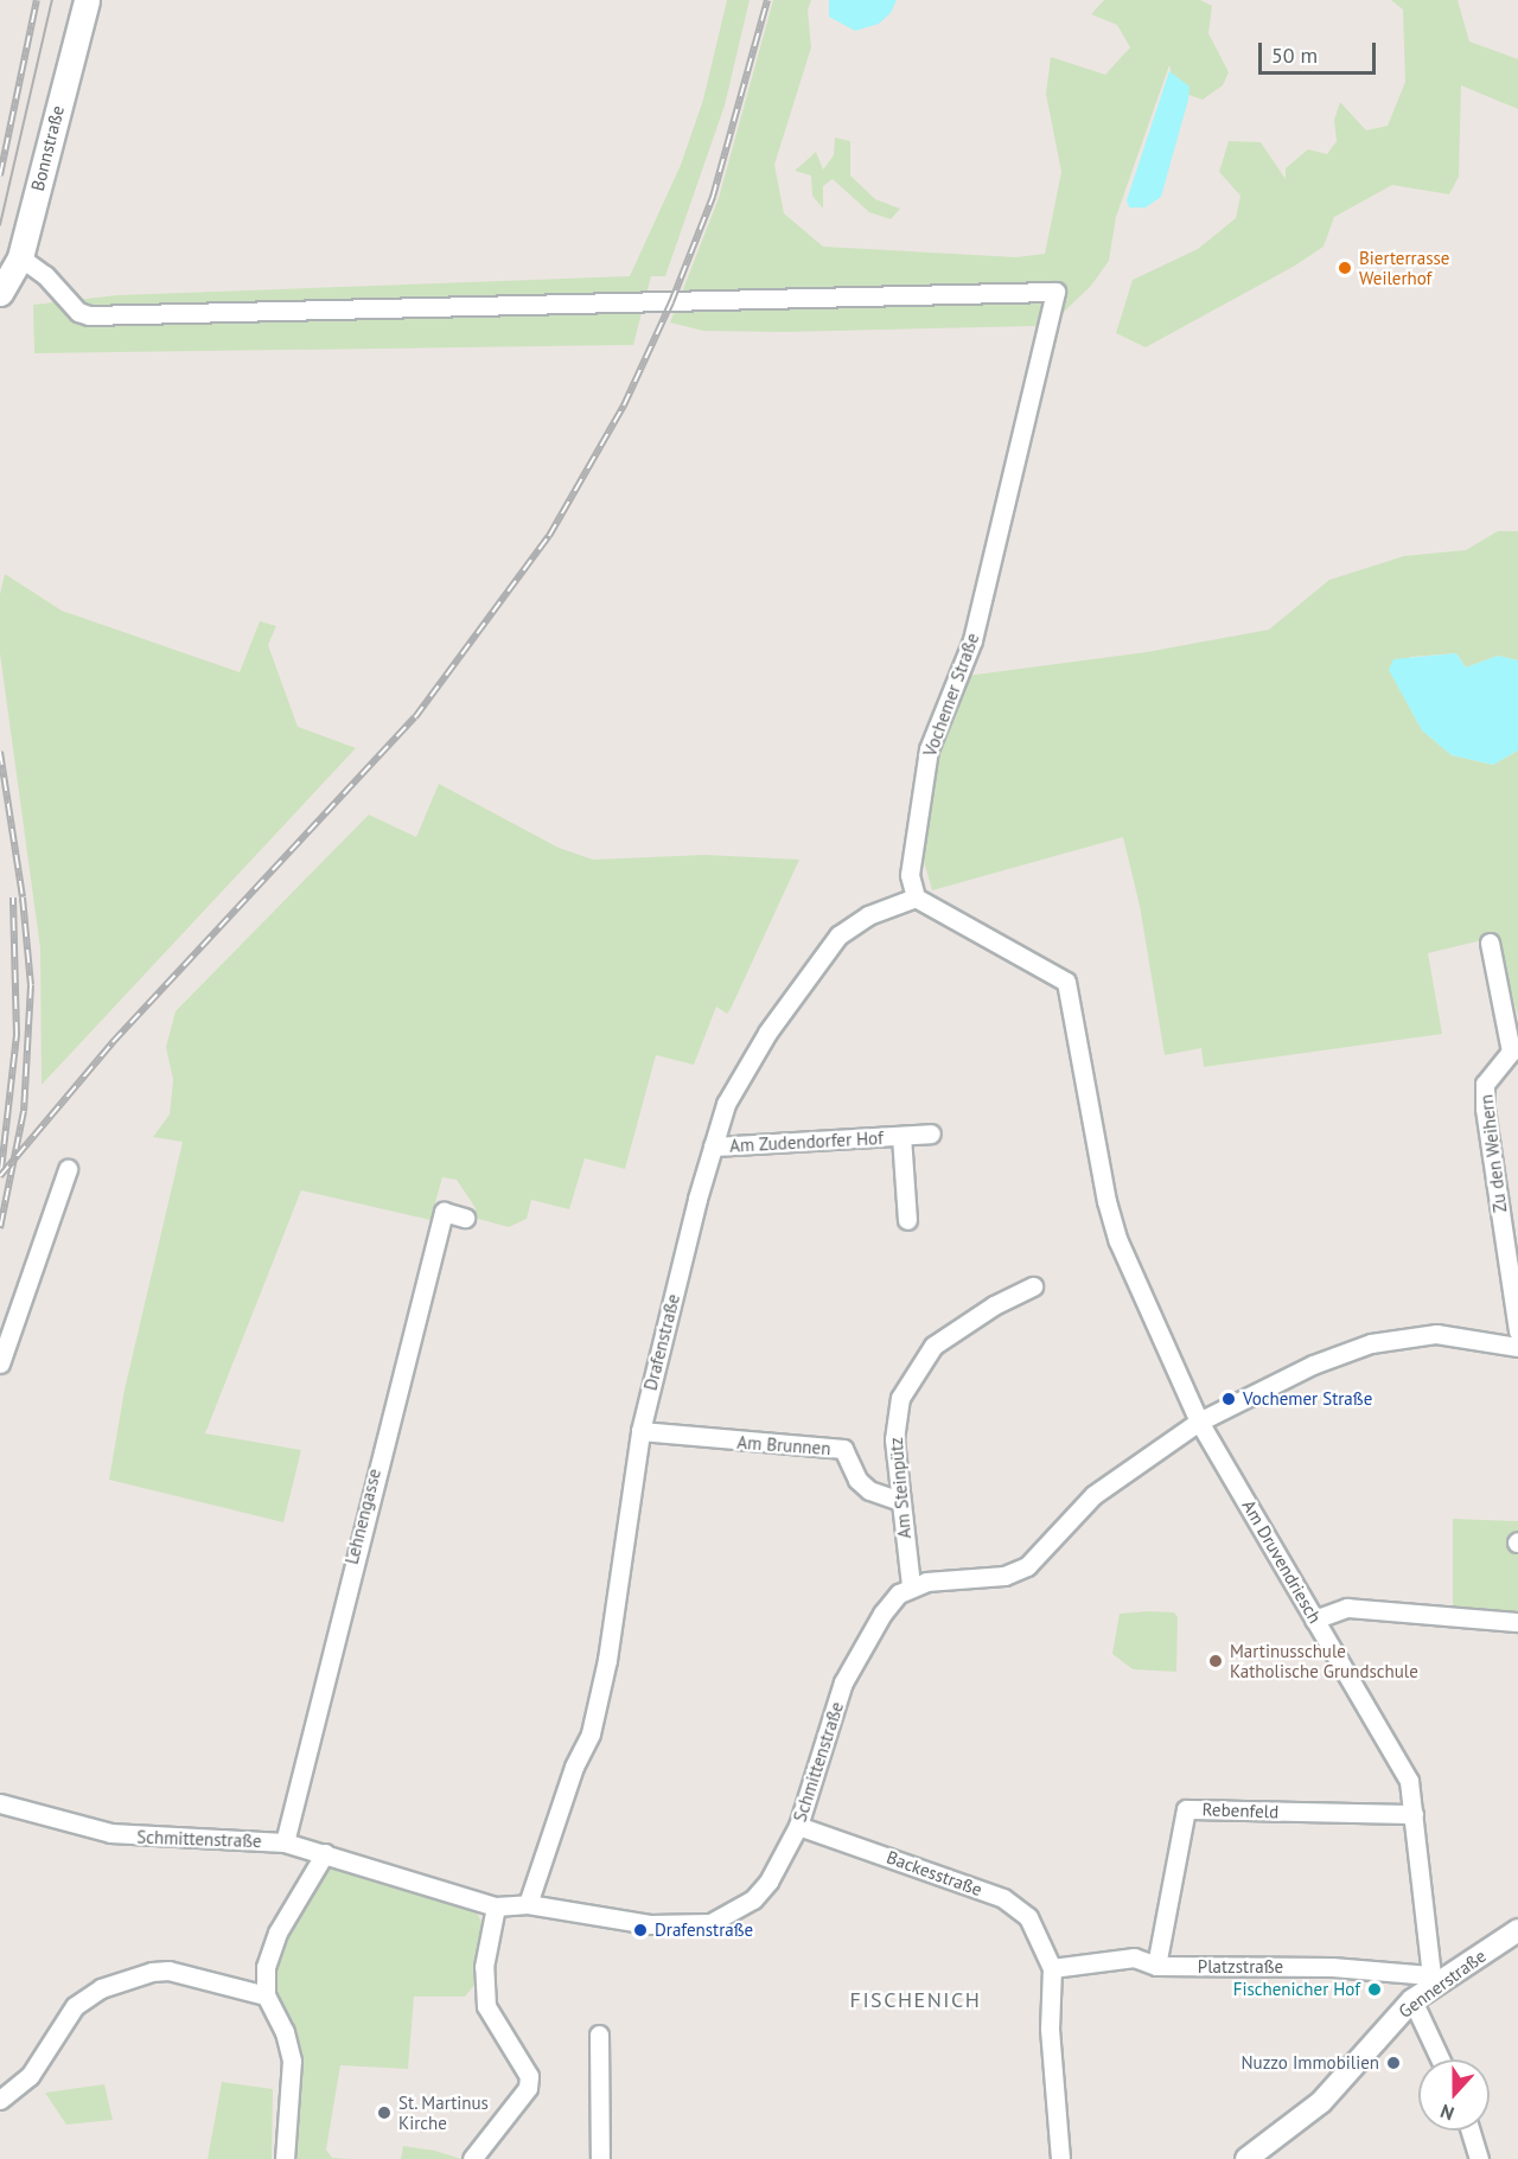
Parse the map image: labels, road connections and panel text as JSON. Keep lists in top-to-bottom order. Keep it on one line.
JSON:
{"streets":{"main road":["Bonnstraße"],"street":["Vochemer Straße","Am Zudendorfer Hof","Zu den Weihern","Drafenstraße","Am Brunnen","Am Steinpütz","Lehnengasse","Am Druvendriesch","Schmittenstraße","Rebenfeld","Backesstraße","Platzstraße","Gennerstraße"]},"crossings":[["Bonnstraße","Vochemer Straße"],["Vochemer Straße","Drafenstraße"],["Am Zudendorfer Hof","Drafenstraße"],["Drafenstraße","Am Brunnen"],["Drafenstraße","Schmittenstraße"],["Am Brunnen","Am Steinpütz"],["Am Steinpütz","Schmittenstraße"],["Lehnengasse","Schmittenstraße"],["Am Druvendriesch","Rebenfeld"],["Am Druvendriesch","Platzstraße"],["Am Druvendriesch","Gennerstraße"],["Schmittenstraße","Backesstraße"],["Rebenfeld","Platzstraße"],["Backesstraße","Platzstraße"],["Platzstraße","Gennerstraße"]],"districts":["FISCHENICH"],"places":["Bierterrasse Weilerhof","Vochemer Straße","Martinusschule Katholische Grundschule","Drafenstraße","Fischenicher Hof","Nuzzo Immobilien","St. Martinus Kirche"],"scale_bar":"50 m","north":"bottom"}
